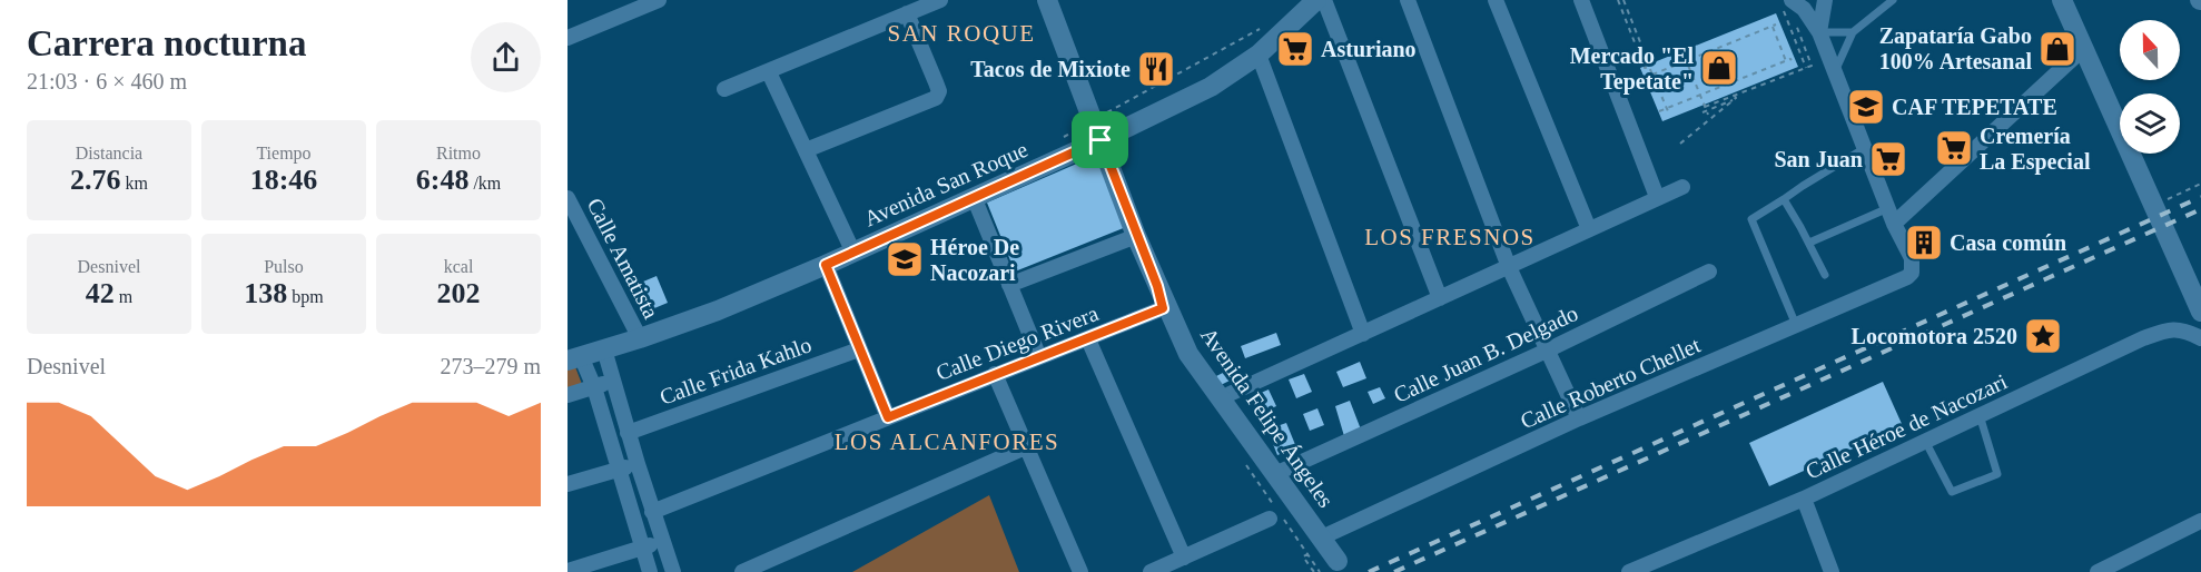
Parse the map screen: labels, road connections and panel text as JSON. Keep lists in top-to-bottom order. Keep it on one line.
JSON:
{"streets":{"street":["Avenida San Roque","Calle Amatista","Calle Diego Rivera","Calle Juan B. Delgado","Calle Frida Kahlo","Calle Roberto Chellet","Avenida Felipe Ángeles","Calle Héroe de Nacozari"]},"crossings":[["Avenida San Roque","Calle Amatista"],["Avenida San Roque","Avenida Felipe Ángeles"],["Calle Diego Rivera","Avenida Felipe Ángeles"]],"districts":["SAN ROQUE","LOS FRESNOS","LOS ALCANFORES"],"places":{"supermarket":["Asturiano","Cremería La Especial","San Juan"],"shop":["Zapataría Gabo 100% Artesanal","Mercado \"El Tepetate\""],"restaurant":["Tacos de Mixiote"],"school or university":["CAF TEPETATE","Héroe De Nacozari"],"building":["Casa común"],"place":["Locomotora 2520"]},"north":"top","page":{"heading":["Carrera nocturna","21:03 · 6 × 460 m"],"stats":[["Distancia","2.76 km"],["Tiempo","18:46"],["Ritmo","6:48 /km"],["Desnivel","42 m"],["Pulso","138 bpm"],["kcal","202"]],"chart":["Desnivel","273–279 m"]}}
